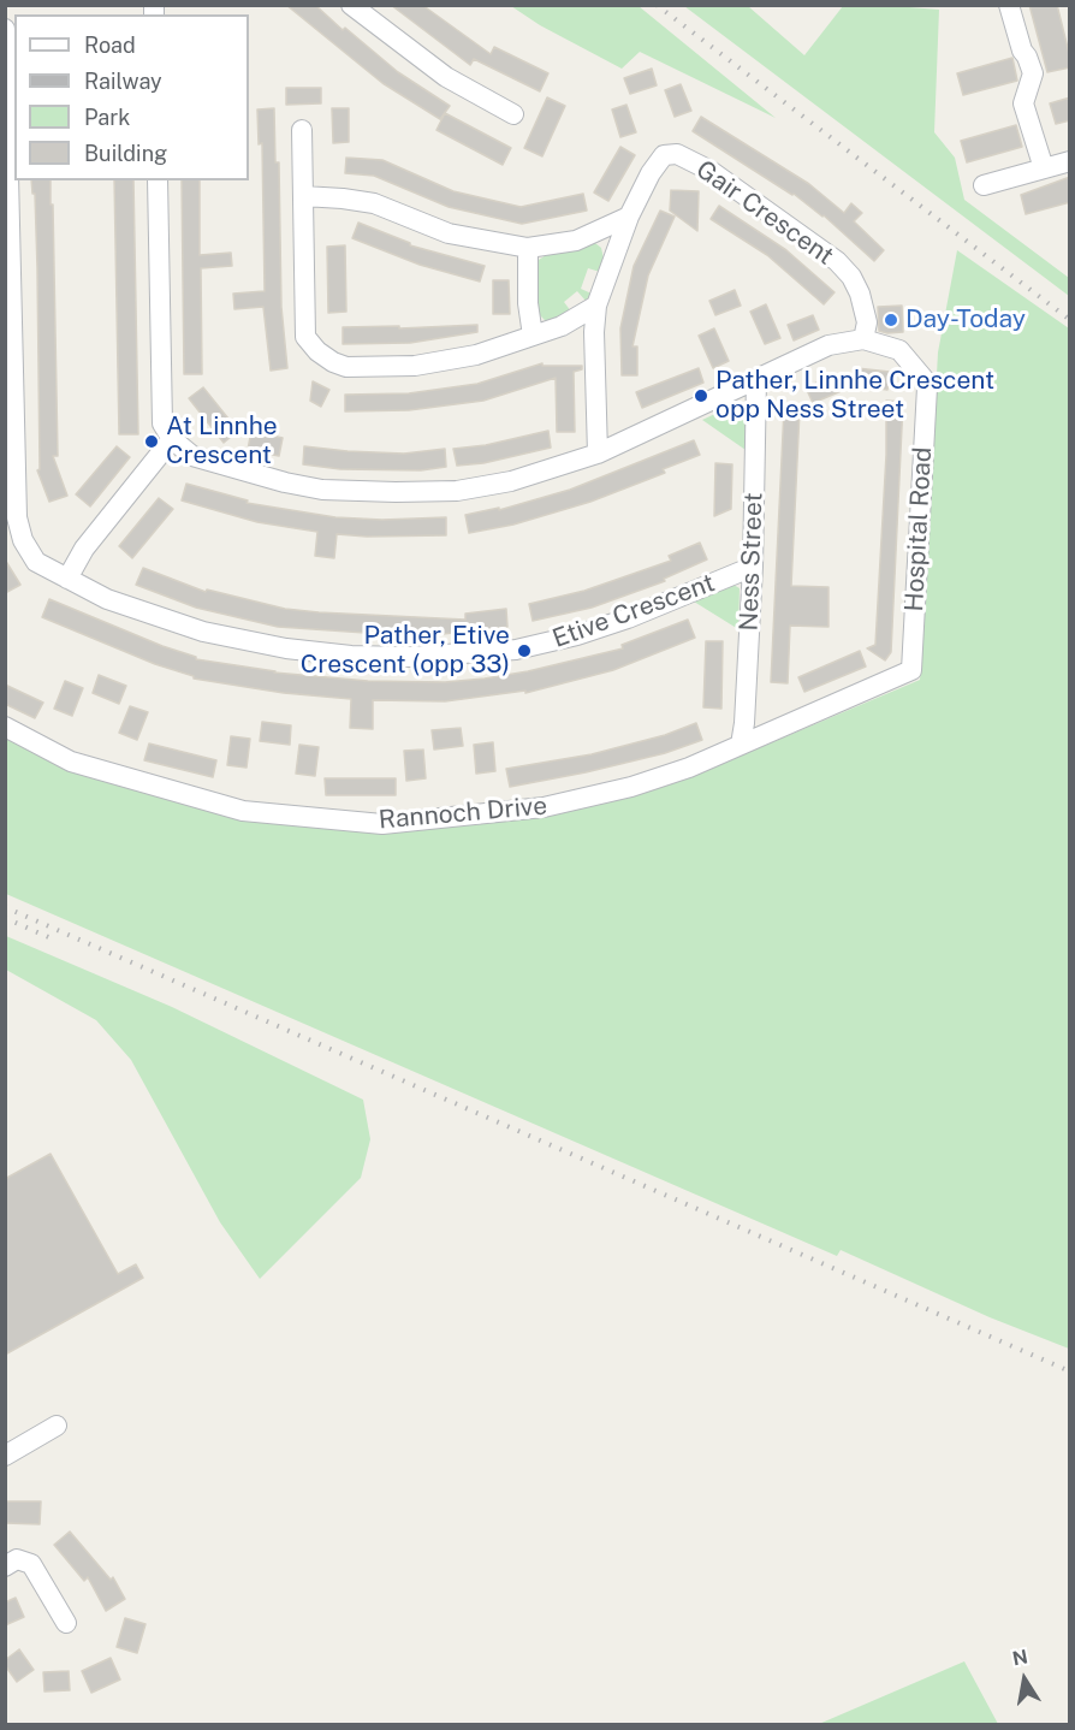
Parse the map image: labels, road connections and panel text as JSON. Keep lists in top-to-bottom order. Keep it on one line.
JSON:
{"streets":{"street":["Gair Crescent","Hospital Road","Ness Street","Etive Crescent","Rannoch Drive"]},"crossings":[["Gair Crescent","Hospital Road"],["Hospital Road","Rannoch Drive"],["Ness Street","Etive Crescent"],["Ness Street","Rannoch Drive"]],"places":["Day-Today","Pather, Linnhe Crescent opp Ness Street","At Linnhe Crescent","Pather, Etive Crescent (opp 33)"],"legend":["Road","Railway","Park","Building"],"north":"top"}
